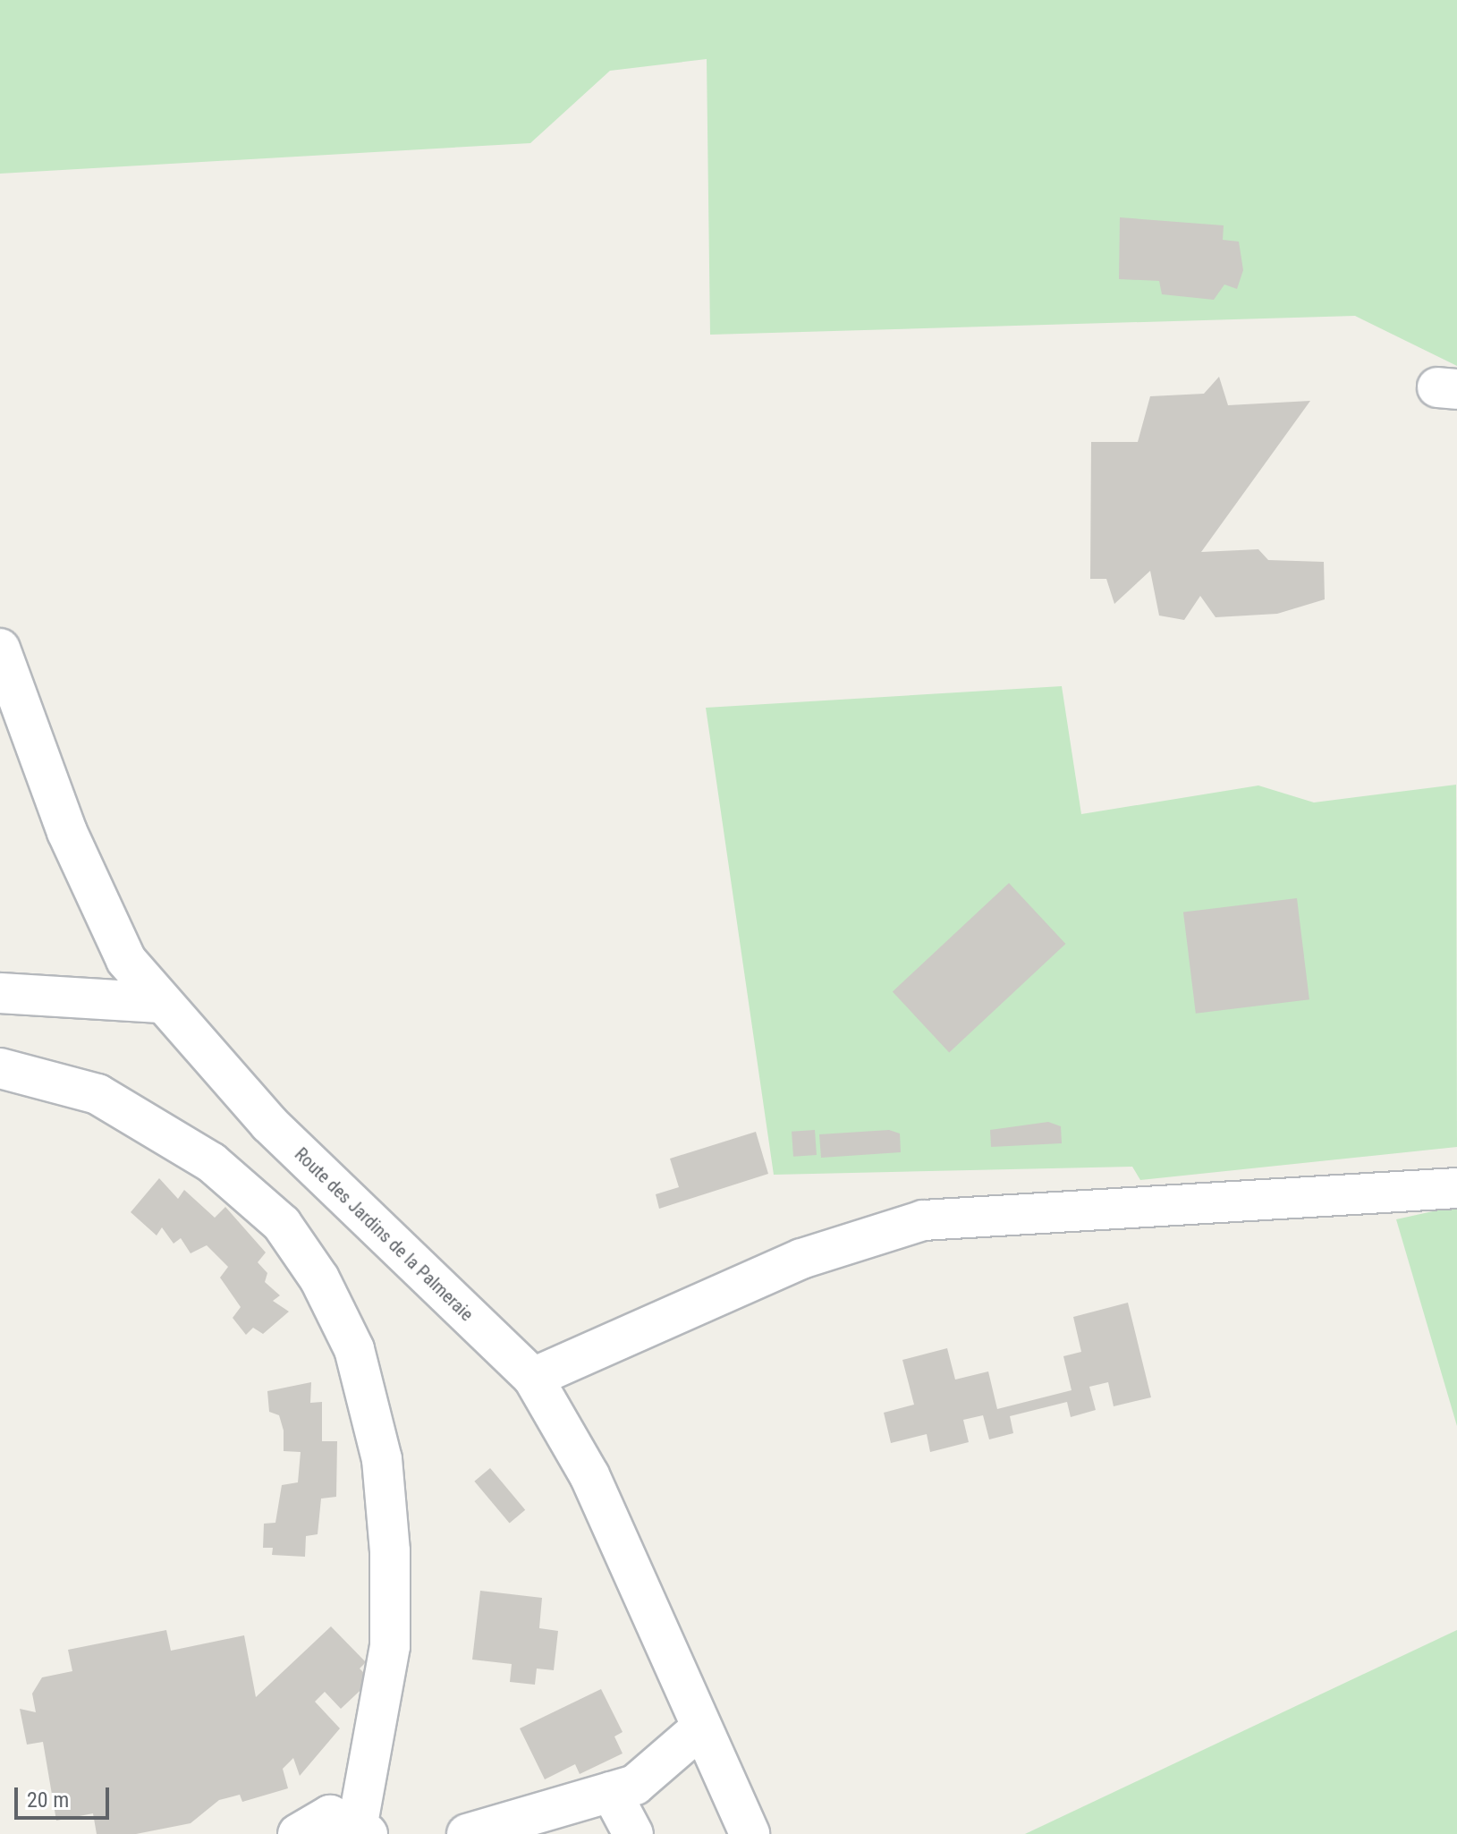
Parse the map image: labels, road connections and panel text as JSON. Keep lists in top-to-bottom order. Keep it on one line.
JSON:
{"streets":{"street":["Route des Jardins de la Palmeraie"]},"scale_bar":"20 m"}
